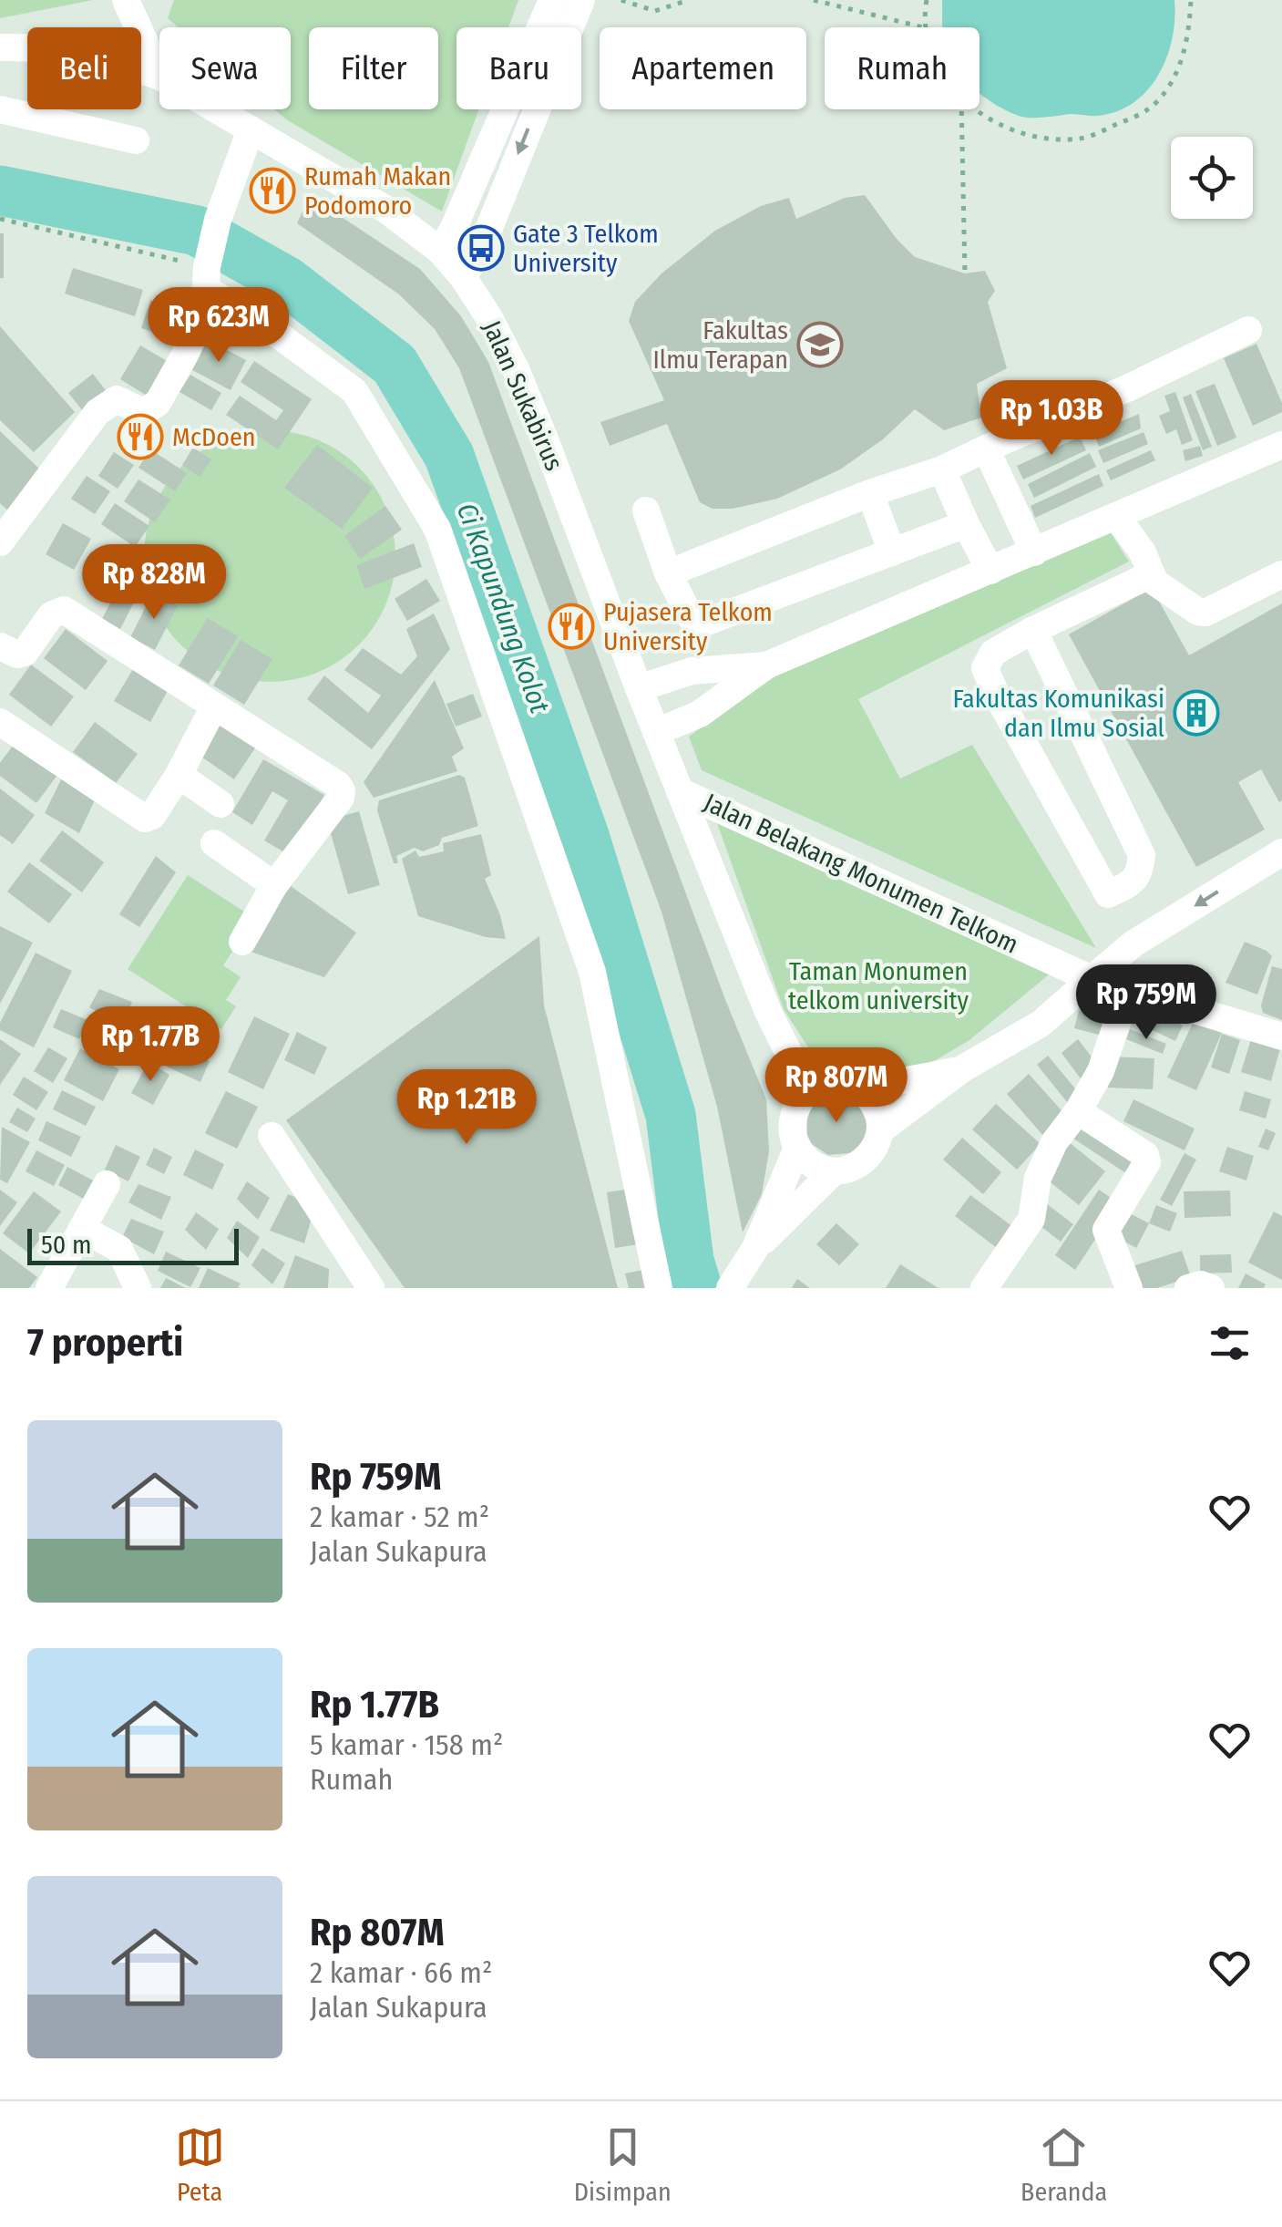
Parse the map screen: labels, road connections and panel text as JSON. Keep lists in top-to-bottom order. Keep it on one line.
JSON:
{"streets":{"street":["Jalan Sukabirus","Jalan Belakang Monumen Telkom"]},"crossings":[["Jalan Sukabirus","Jalan Belakang Monumen Telkom"]],"water":["Ci Kapundung Kolot"],"parks":["Taman Monumen telkom university"],"places":{"restaurant":["Rumah Makan Podomoro","McDoen","Pujasera Telkom University"],"bus stop":["Gate 3 Telkom University"],"school or university":["Fakultas Ilmu Terapan"],"building":["Fakultas Komunikasi dan Ilmu Sosial"]},"scale_bar":"50 m","page":{"chip":["Beli","Sewa","Filter","Baru","Apartemen","Rumah"],"price":["Rp 623M","Rp 1.03B","Rp 828M","Rp 759M","Rp 1.77B","Rp 807M","Rp 1.21B"],"scale":"50 m","heading":"7 properti","list":[{"name":"Rp 759M","note":"2 kamar · 52 m² · Jalan Sukapura"},{"name":"Rp 1.77B","note":"5 kamar · 158 m² · Rumah"},{"name":"Rp 807M","note":"2 kamar · 66 m² · Jalan Sukapura"}],"tabs":["Peta","Disimpan","Beranda"]}}
